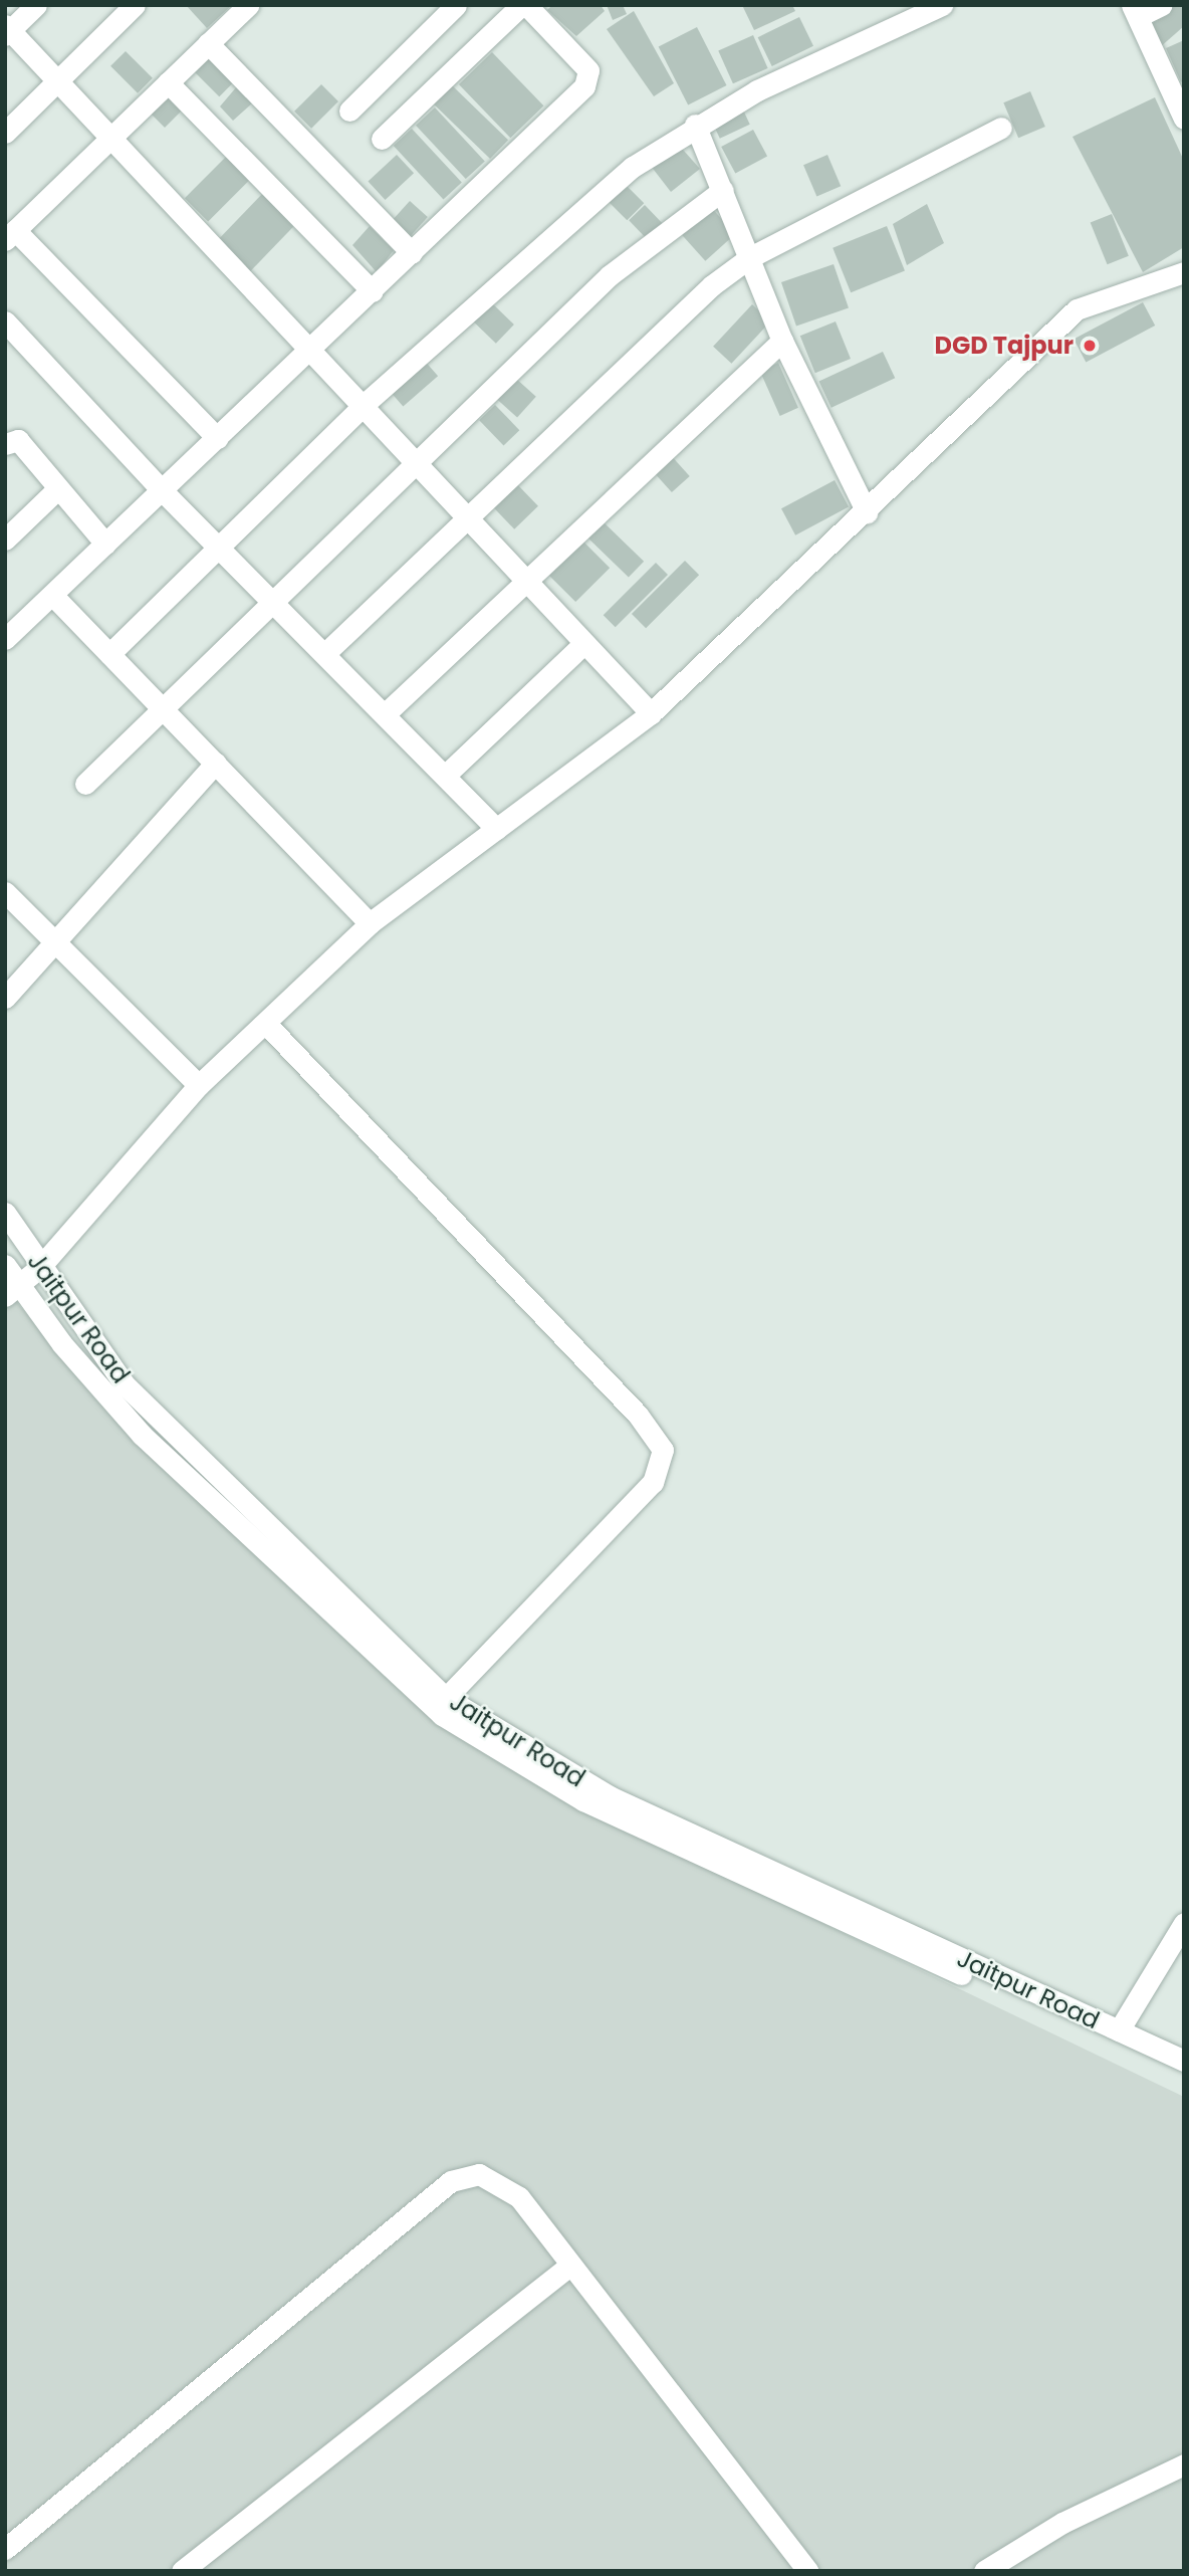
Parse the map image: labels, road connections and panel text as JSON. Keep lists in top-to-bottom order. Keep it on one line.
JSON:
{"streets":{"street":["Jaitpur Road"]},"places":["DGD Tajpur"]}
